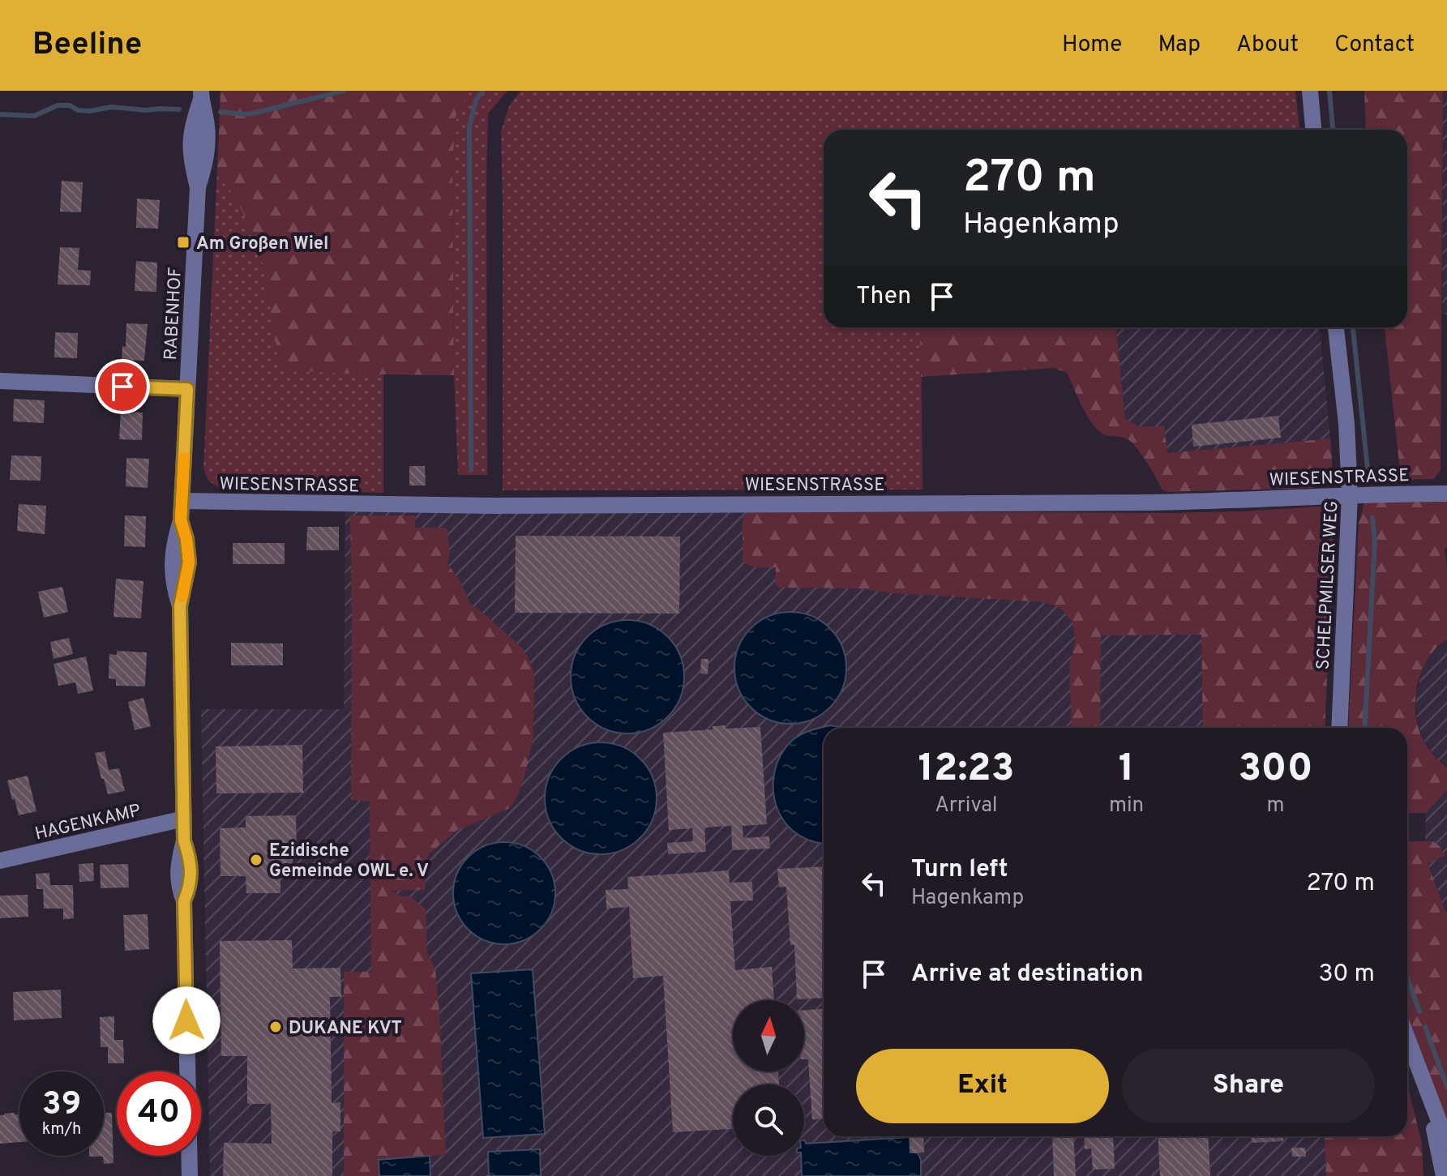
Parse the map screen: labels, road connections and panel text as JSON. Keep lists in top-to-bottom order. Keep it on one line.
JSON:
{"streets":{"street":["RABENHOF","WIESENSTRASSE","SCHELPMILSER WEG","HAGENKAMP"]},"crossings":[["RABENHOF","WIESENSTRASSE"],["RABENHOF","HAGENKAMP"],["WIESENSTRASSE","SCHELPMILSER WEG"]],"places":{"transit":["Am Großen Wiel"],"other":["Ezidische Gemeinde OWL e. V","DUKANE KVT"]},"north":"top","page":{"header":"Beeline","nav":["Home","Map","About","Contact"],"turn":["270 m","Hagenkamp"],"then":"Then","eta":["12:23","Arrival","1","min","300","m"],"list":[{"name":"Turn left","note":"Hagenkamp","value":"270 m"},{"name":"Arrive at destination","value":"30 m"}],"buttons":["Exit","Share"],"speed":"39 km/h","limit":"40"}}
